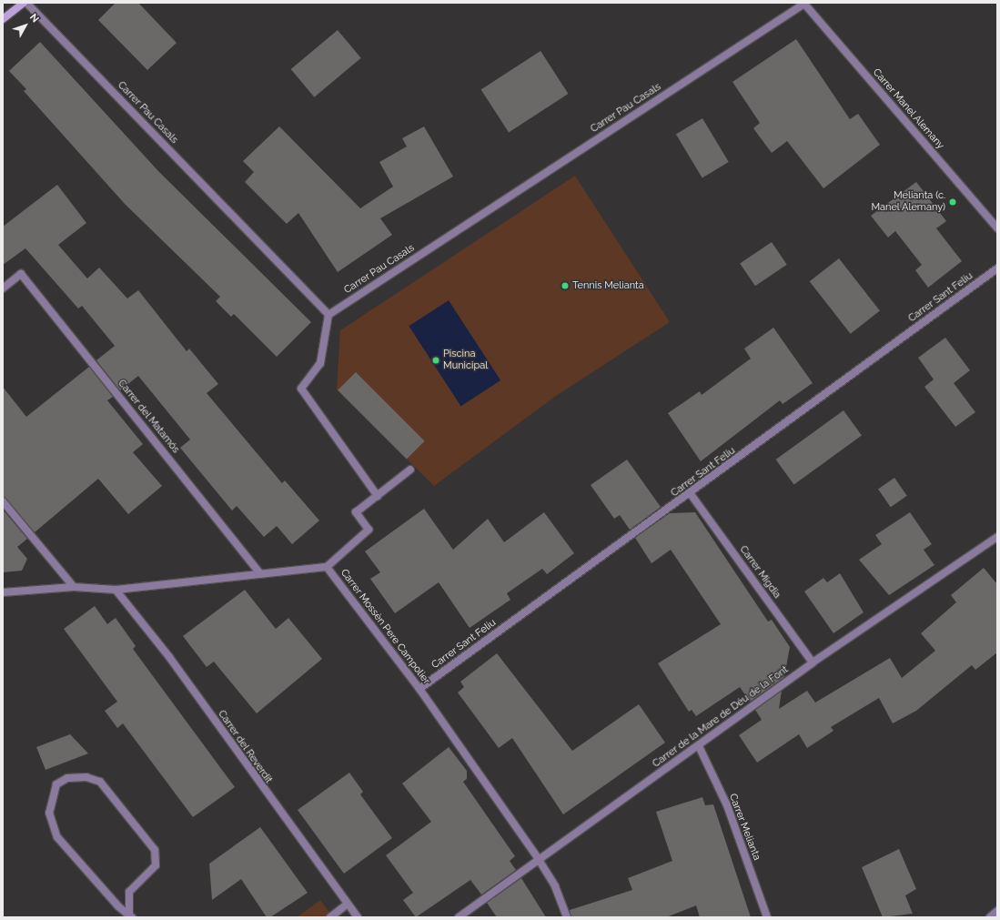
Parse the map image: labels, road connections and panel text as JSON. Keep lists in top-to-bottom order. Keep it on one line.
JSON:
{"streets":{"street":["Carrer Pau Casals","Carrer Manel Alemany","Carrer Sant Feliu","Carrer del Matamós","Carrer Migdia","Carrer Mossèn Pere Campolier","Carrer de la Mare de Déu de la Font","Carrer del Reverdit","Carrer Melianta"]},"crossings":[["Carrer Pau Casals","Carrer Manel Alemany"],["Carrer Sant Feliu","Carrer Migdia"],["Carrer Sant Feliu","Carrer Mossèn Pere Campolier"],["Carrer del Matamós","Carrer Mossèn Pere Campolier"],["Carrer Migdia","Carrer de la Mare de Déu de la Font"],["Carrer Mossèn Pere Campolier","Carrer de la Mare de Déu de la Font"],["Carrer Mossèn Pere Campolier","Carrer del Reverdit"],["Carrer de la Mare de Déu de la Font","Carrer Melianta"]],"places":["Melianta (c. Manel Alemany)","Tennis Melianta","Piscina Municipal"],"north":"top right"}
